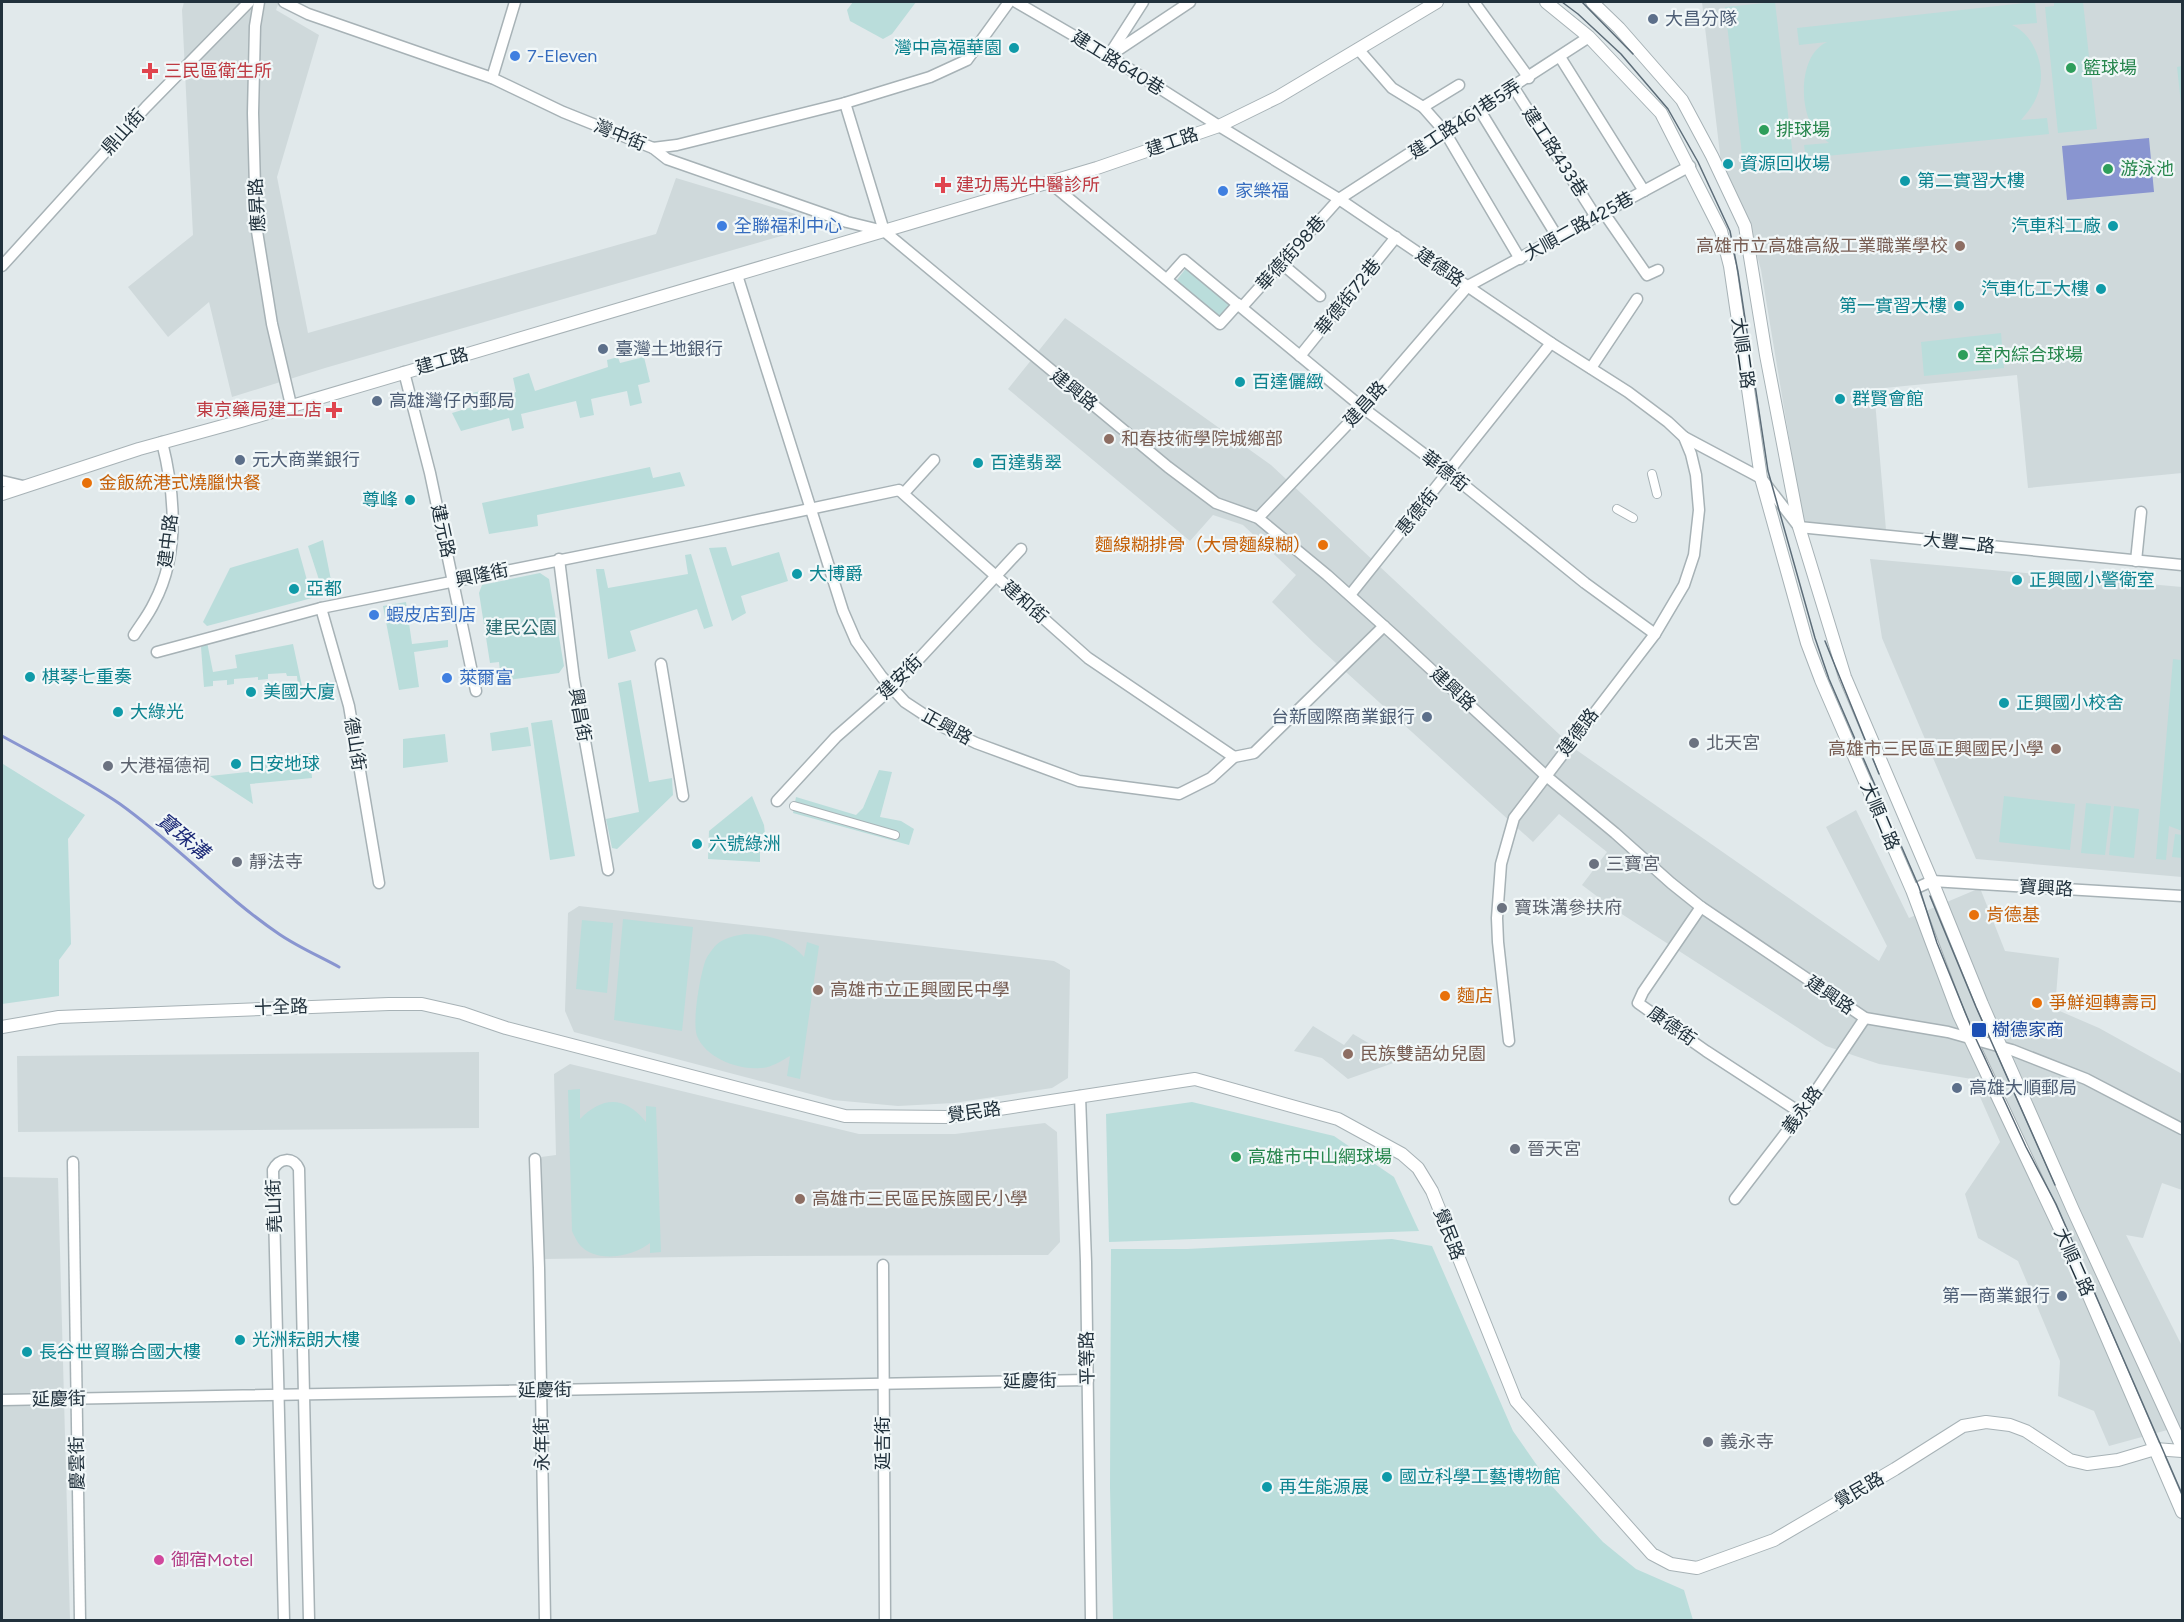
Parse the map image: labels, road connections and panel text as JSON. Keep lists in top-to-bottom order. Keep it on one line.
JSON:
{"streets":{"street":["建工路640巷","建工路461巷5弄","鼎山街","灣中街","建工路","建工路433巷","應昇路","大順二路425巷","華德街98巷","建德路","華德街72巷","大順二路","建興路","建昌路","華德街","惠德街","建元路","建中路","大豐二路","興隆街","建和街","建安街","興昌街","正興路","德山街","寶興路","十全路","康德街","義永路","覺民路","堯山街","平等路","延慶街","延吉街","永年街","慶雲街"]},"crossings":[["建工路640巷","建工路"],["建工路640巷","建德路"],["建工路461巷5弄","建工路433巷"],["建工路461巷5弄","華德街98巷"],["建工路461巷5弄","建德路"],["建工路461巷5弄","大順二路"],["建工路","應昇路"],["建工路","建德路"],["建工路","建興路"],["建工路","建元路"],["建工路","建中路"],["建工路","正興路"],["建工路433巷","大順二路425巷"],["大順二路425巷","建德路"],["大順二路425巷","大順二路"],["大順二路425巷","建昌路"],["華德街98巷","建德路"],["華德街98巷","華德街"],["建德路","華德街72巷"],["建德路","大順二路"],["建德路","建興路"],["建德路","建昌路"],["建德路","華德街"],["建德路","惠德街"],["華德街72巷","華德街"],["大順二路","建興路"],["大順二路","大豐二路"],["大順二路","寶興路"],["大順二路","覺民路"],["建興路","建昌路"],["建興路","惠德街"],["建興路","正興路"],["建興路","康德街"],["建興路","義永路"],["建昌路","華德街"],["華德街","惠德街"],["建元路","興隆街"],["興隆街","興昌街"],["興隆街","正興路"],["興隆街","德山街"],["建和街","建安街"],["建和街","正興路"],["建安街","正興路"],["十全路","覺民路"],["康德街","義永路"],["覺民路","平等路"],["堯山街","延慶街"],["平等路","延慶街"],["延慶街","延吉街"],["延慶街","永年街"],["延慶街","慶雲街"]],"water":["寶珠溝"],"parks":["建民公園"],"places":{"other":["大昌分隊","灣中高福華園","7-Eleven","籃球場","排球場","資源回收場","游泳池","第二實習大樓","家樂福","全聯福利中心","汽車科工廠","高雄市立高雄高級工業職業學校","汽車化工大樓","第一實習大樓","臺灣土地銀行","室內綜合球場","百達儷緻","群賢會館","高雄灣仔內郵局","和春技術學院城鄉部","元大商業銀行","百達翡翠","金飯統港式燒臘快餐","尊峰","麵線糊排骨（大骨麵線糊）","大博爵","正興國小警衛室","亞都","蝦皮店到店","棋琴七重奏","萊爾富","美國大廈","正興國小校舍","大綠光","台新國際商業銀行","北天宮","高雄市三民區正興國民小學","日安地球","大港福德祠","六號綠洲","靜法寺","三寶宮","寶珠溝參扶府","肯德基","高雄市立正興國民中學","麵店","爭鮮迴轉壽司","民族雙語幼兒園","高雄大順郵局","晉天宮","高雄市中山網球場","高雄市三民區民族國民小學","第一商業銀行","光洲耘朗大樓","長谷世貿聯合國大樓","義永寺","國立科學工藝博物館","再生能源展","御宿Motel"],"health":["三民區衛生所","建功馬光中醫診所","東京藥局建工店"],"transit":["樹德家商"]}}
